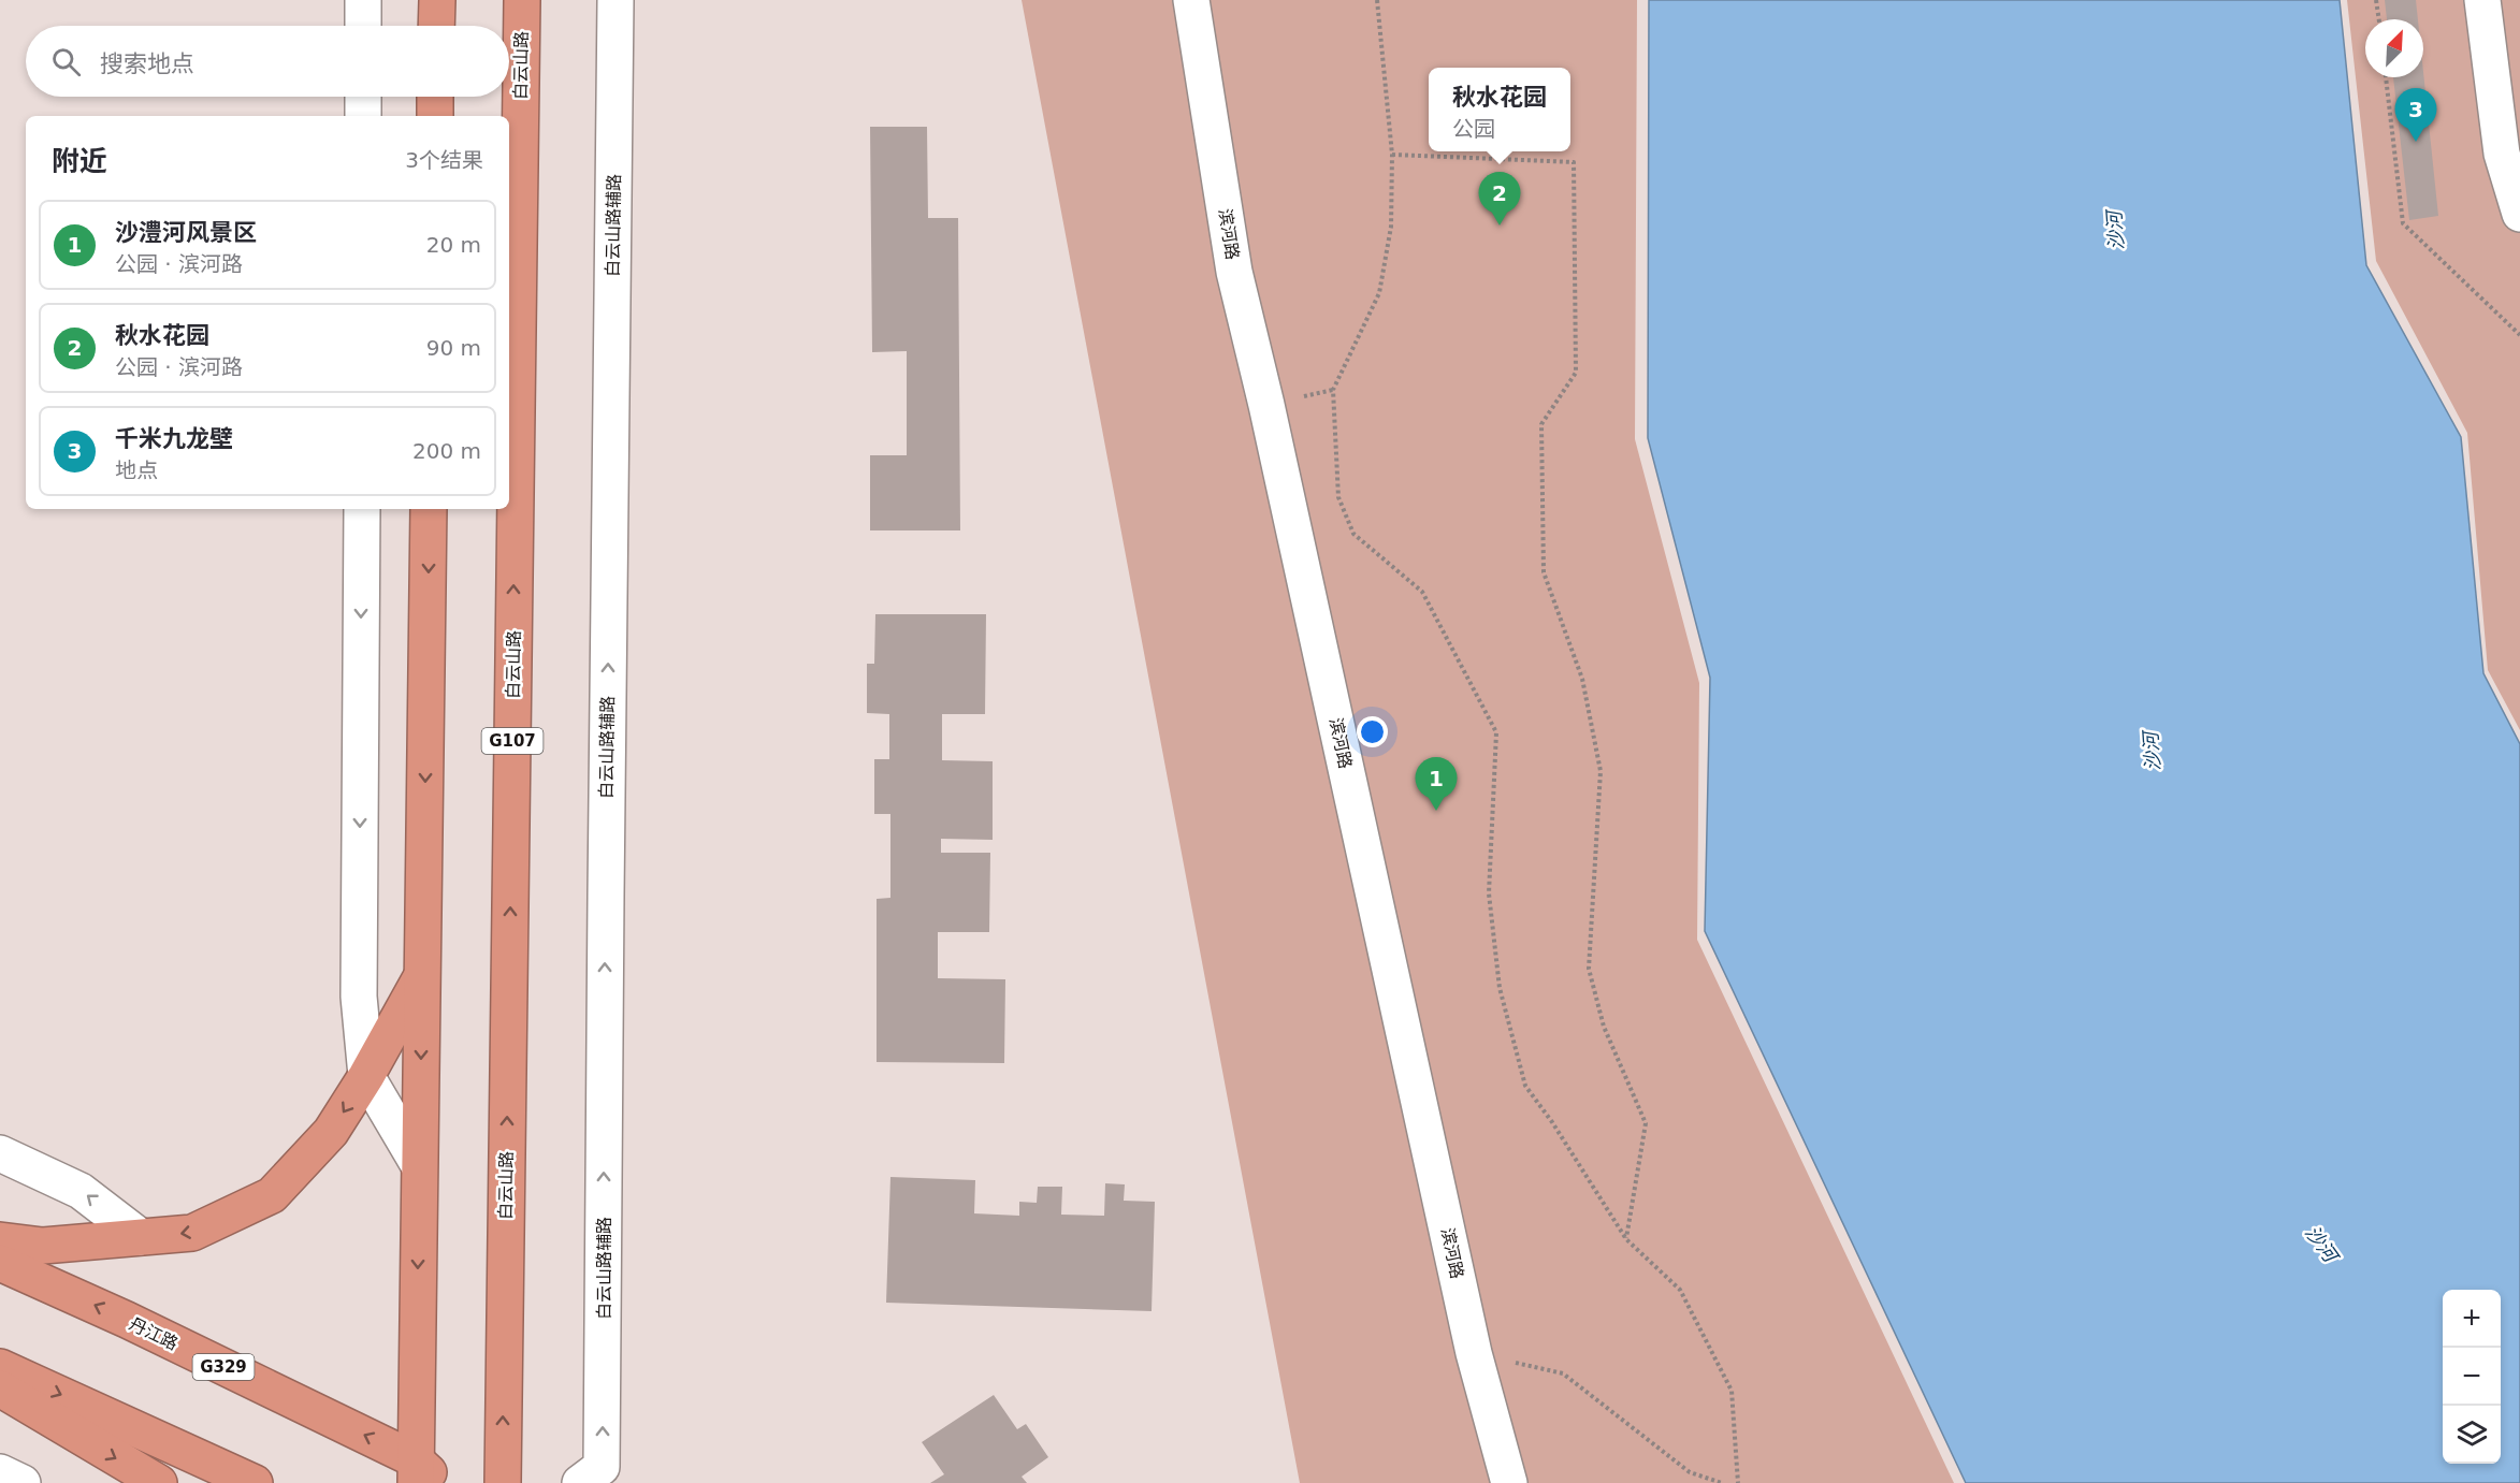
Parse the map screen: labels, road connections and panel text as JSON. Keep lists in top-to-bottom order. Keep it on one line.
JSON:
{"streets":{"highway":["白云山路","G107","丹江路","G329"],"street":["白云山路辅路","滨河路"]},"water":["沙河"],"north":"top right","page":{"search":"搜索地点","popup":["秋水花园","公园"],"pins":["3","2","1"],"heading":["附近","3个结果"],"list":[{"mark":"1","name":"沙澧河风景区","note":"公园 · 滨河路","value":"20 m"},{"mark":"2","name":"秋水花园","note":"公园 · 滨河路","value":"90 m"},{"mark":"3","name":"千米九龙壁","note":"地点","value":"200 m"}],"map_buttons":["+","−"]}}
